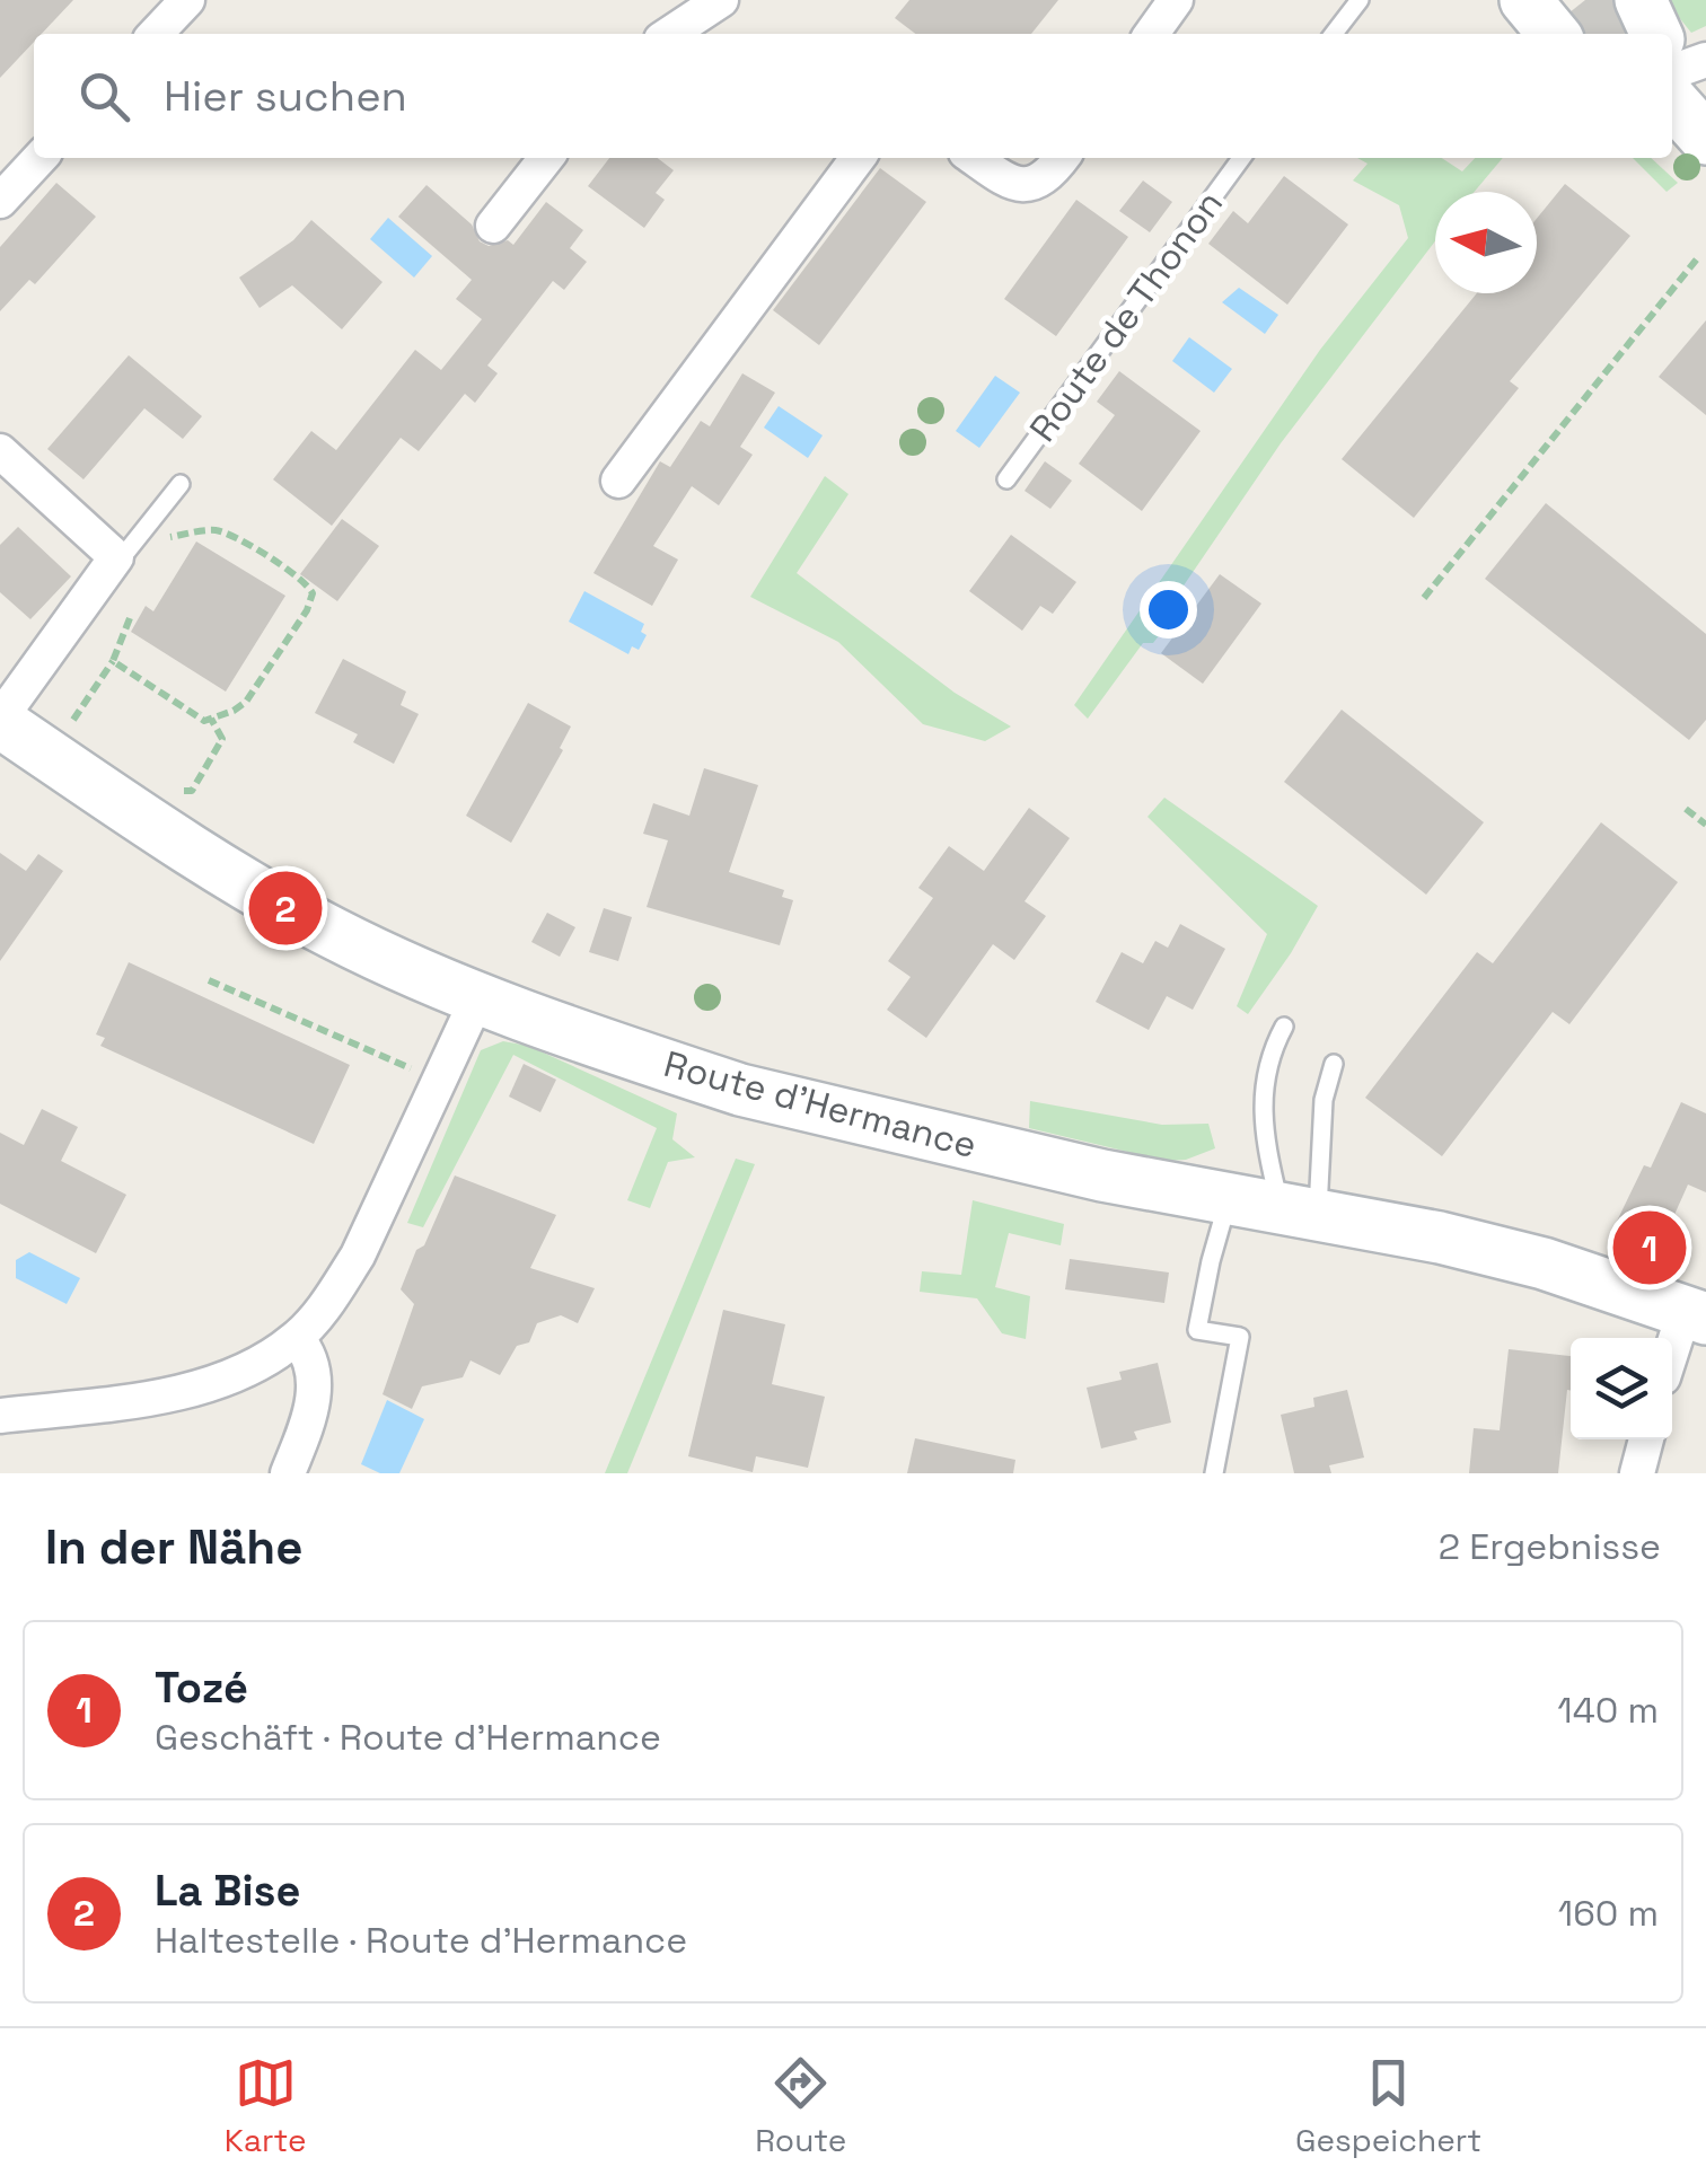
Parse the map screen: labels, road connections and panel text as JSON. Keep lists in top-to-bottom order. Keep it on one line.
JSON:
{"streets":{"main road":["Route d'Hermance"],"lane":["Route de Thonon"]},"north":"left","page":{"search":"Hier suchen","pins":["2","1"],"heading":["In der Nähe","2 Ergebnisse"],"list":[{"mark":"1","name":"Tozé","note":"Geschäft · Route d'Hermance","value":"140 m"},{"mark":"2","name":"La Bise","note":"Haltestelle · Route d'Hermance","value":"160 m"}],"nav":["Karte","Route","Gespeichert"]}}
